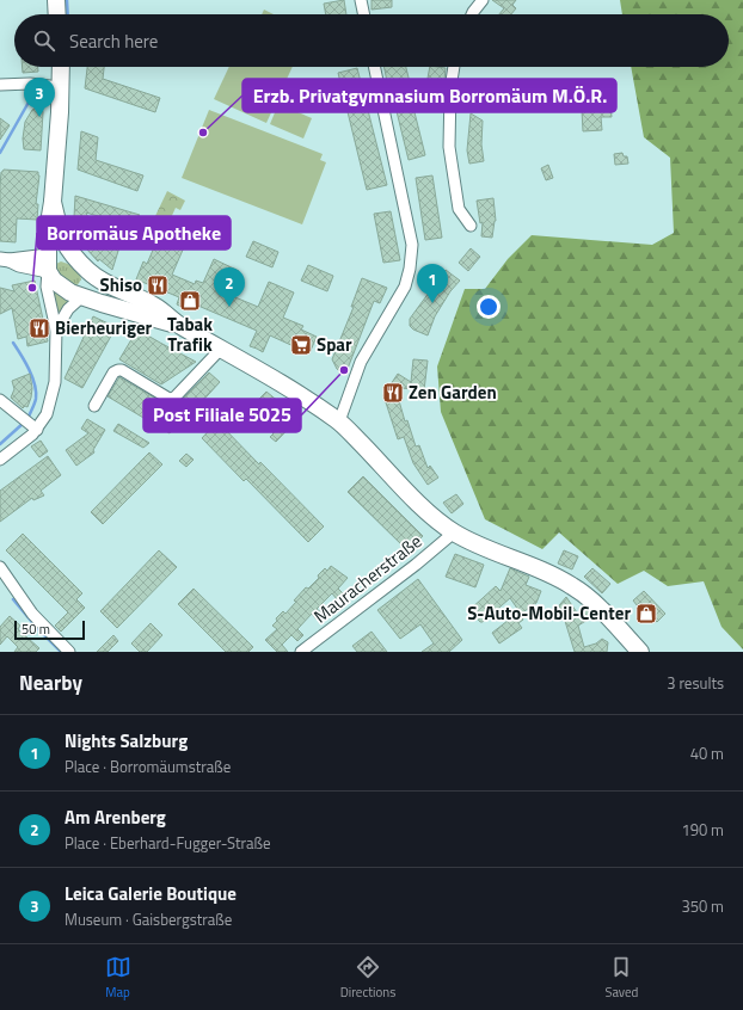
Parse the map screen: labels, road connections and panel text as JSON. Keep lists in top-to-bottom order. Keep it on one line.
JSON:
{"streets":{"street":["Mauracherstraße"]},"places":{"other":["Erzb. Privatgymnasium Borromäum M.Ö.R.","Borromäus Apotheke","Post Filiale 5025"],"restaurant":["Shiso","Bierheuriger","Zen Garden"],"shop":["Tabak Trafik","S-Auto-Mobil-Center"],"supermarket":["Spar"]},"scale_bar":"50 m","page":{"search":"Search here","pins":["3","1","2"],"scale":"50 m","heading":["Nearby","3 results"],"list":[{"mark":"1","name":"Nights Salzburg","note":"Place · Borromäumstraße","value":"40 m"},{"mark":"2","name":"Am Arenberg","note":"Place · Eberhard-Fugger-Straße","value":"190 m"},{"mark":"3","name":"Leica Galerie Boutique","note":"Museum · Gaisbergstraße","value":"350 m"}],"nav":["Map","Directions","Saved"]}}
